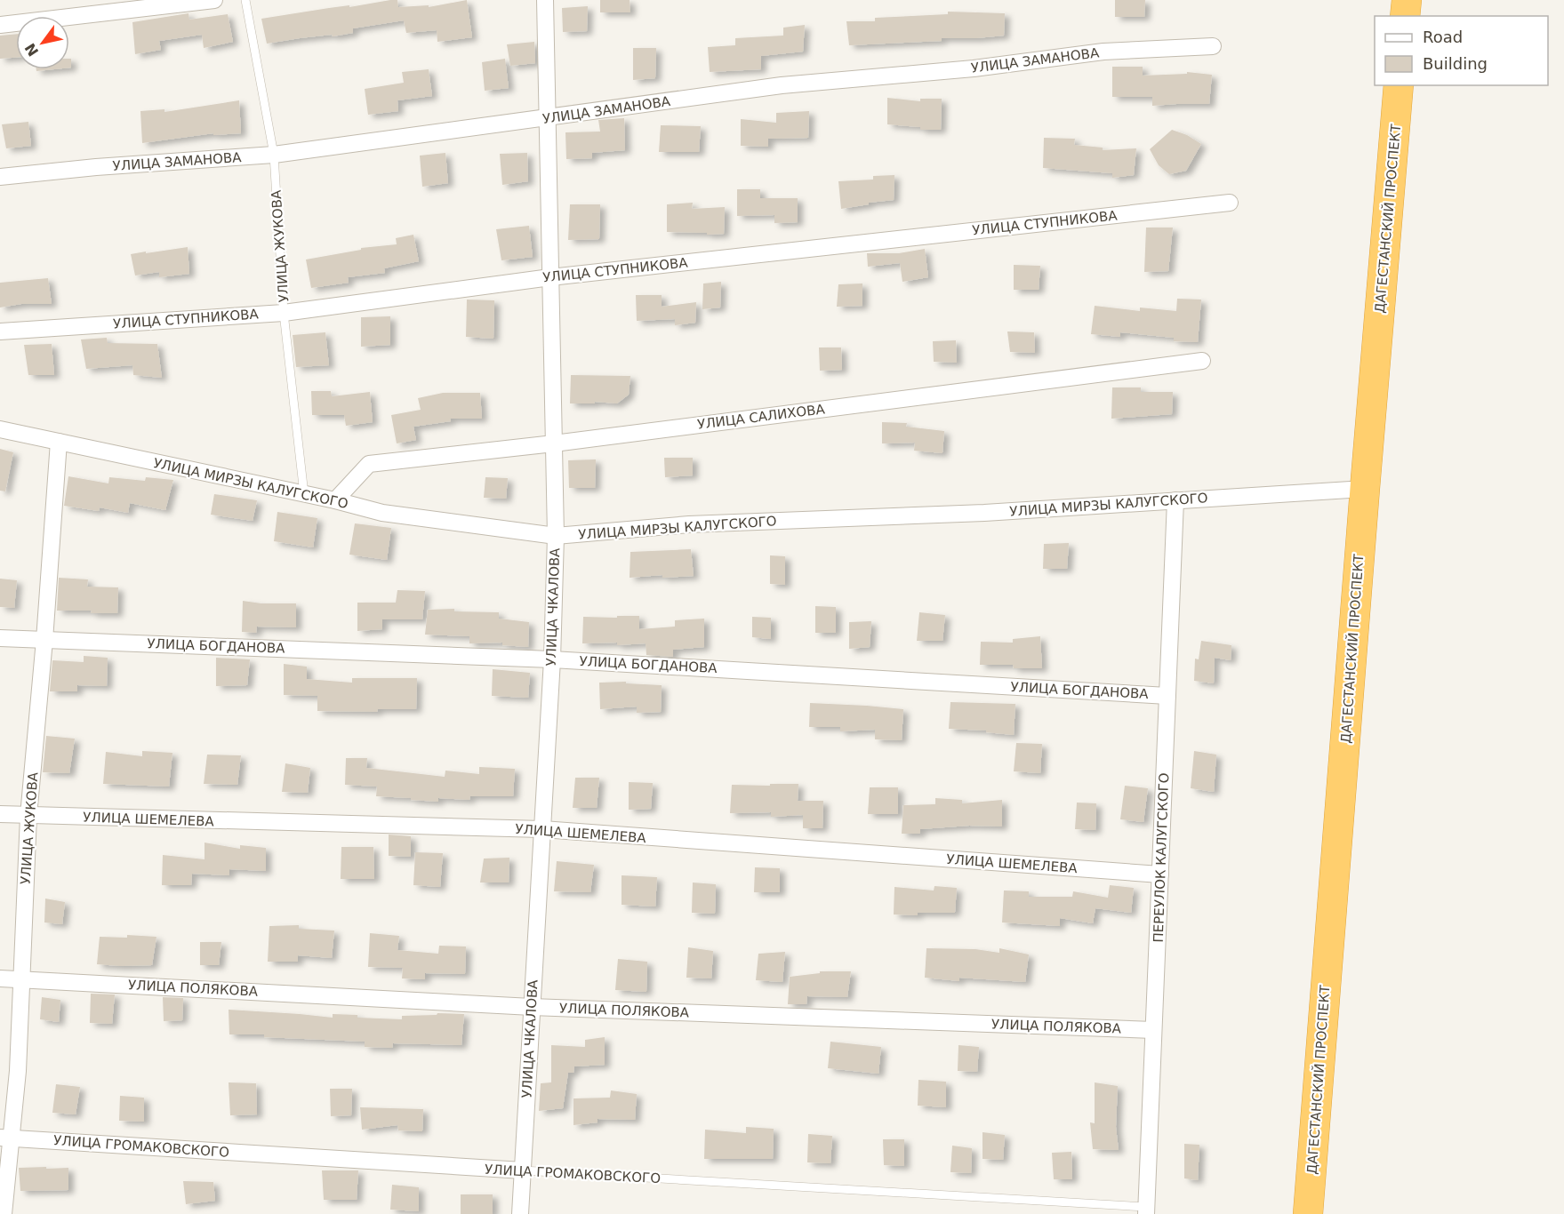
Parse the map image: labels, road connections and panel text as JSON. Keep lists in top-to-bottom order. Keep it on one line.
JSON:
{"streets":{"highway":["ДАГЕСТАНСКИЙ ПРОСПЕКТ"],"street":["УЛИЦА ЗАМАНОВА","УЛИЦА СТУПНИКОВА","УЛИЦА ЖУКОВА","УЛИЦА САЛИХОВА","УЛИЦА МИРЗЫ КАЛУГСКОГО","УЛИЦА ЧКАЛОВА","УЛИЦА БОГДАНОВА","УЛИЦА ШЕМЕЛЕВА","ПЕРЕУЛОК КАЛУГСКОГО","УЛИЦА ПОЛЯКОВА","УЛИЦА ГРОМАКОВСКОГО"]},"crossings":[["УЛИЦА ЗАМАНОВА","УЛИЦА ЖУКОВА"],["УЛИЦА ЗАМАНОВА","УЛИЦА ЧКАЛОВА"],["ДАГЕСТАНСКИЙ ПРОСПЕКТ","УЛИЦА МИРЗЫ КАЛУГСКОГО"],["УЛИЦА СТУПНИКОВА","УЛИЦА ЖУКОВА"],["УЛИЦА СТУПНИКОВА","УЛИЦА ЧКАЛОВА"],["УЛИЦА ЖУКОВА","УЛИЦА МИРЗЫ КАЛУГСКОГО"],["УЛИЦА ЖУКОВА","УЛИЦА БОГДАНОВА"],["УЛИЦА ЖУКОВА","УЛИЦА ШЕМЕЛЕВА"],["УЛИЦА ЖУКОВА","УЛИЦА ПОЛЯКОВА"],["УЛИЦА ЖУКОВА","УЛИЦА ГРОМАКОВСКОГО"],["УЛИЦА САЛИХОВА","УЛИЦА МИРЗЫ КАЛУГСКОГО"],["УЛИЦА САЛИХОВА","УЛИЦА ЧКАЛОВА"],["УЛИЦА МИРЗЫ КАЛУГСКОГО","УЛИЦА ЧКАЛОВА"],["УЛИЦА МИРЗЫ КАЛУГСКОГО","ПЕРЕУЛОК КАЛУГСКОГО"],["УЛИЦА ЧКАЛОВА","УЛИЦА БОГДАНОВА"],["УЛИЦА ЧКАЛОВА","УЛИЦА ШЕМЕЛЕВА"],["УЛИЦА ЧКАЛОВА","УЛИЦА ПОЛЯКОВА"],["УЛИЦА ЧКАЛОВА","УЛИЦА ГРОМАКОВСКОГО"],["УЛИЦА БОГДАНОВА","ПЕРЕУЛОК КАЛУГСКОГО"],["УЛИЦА ШЕМЕЛЕВА","ПЕРЕУЛОК КАЛУГСКОГО"],["ПЕРЕУЛОК КАЛУГСКОГО","УЛИЦА ПОЛЯКОВА"],["ПЕРЕУЛОК КАЛУГСКОГО","УЛИЦА ГРОМАКОВСКОГО"]],"legend":["Road","Building"],"north":"bottom left"}
